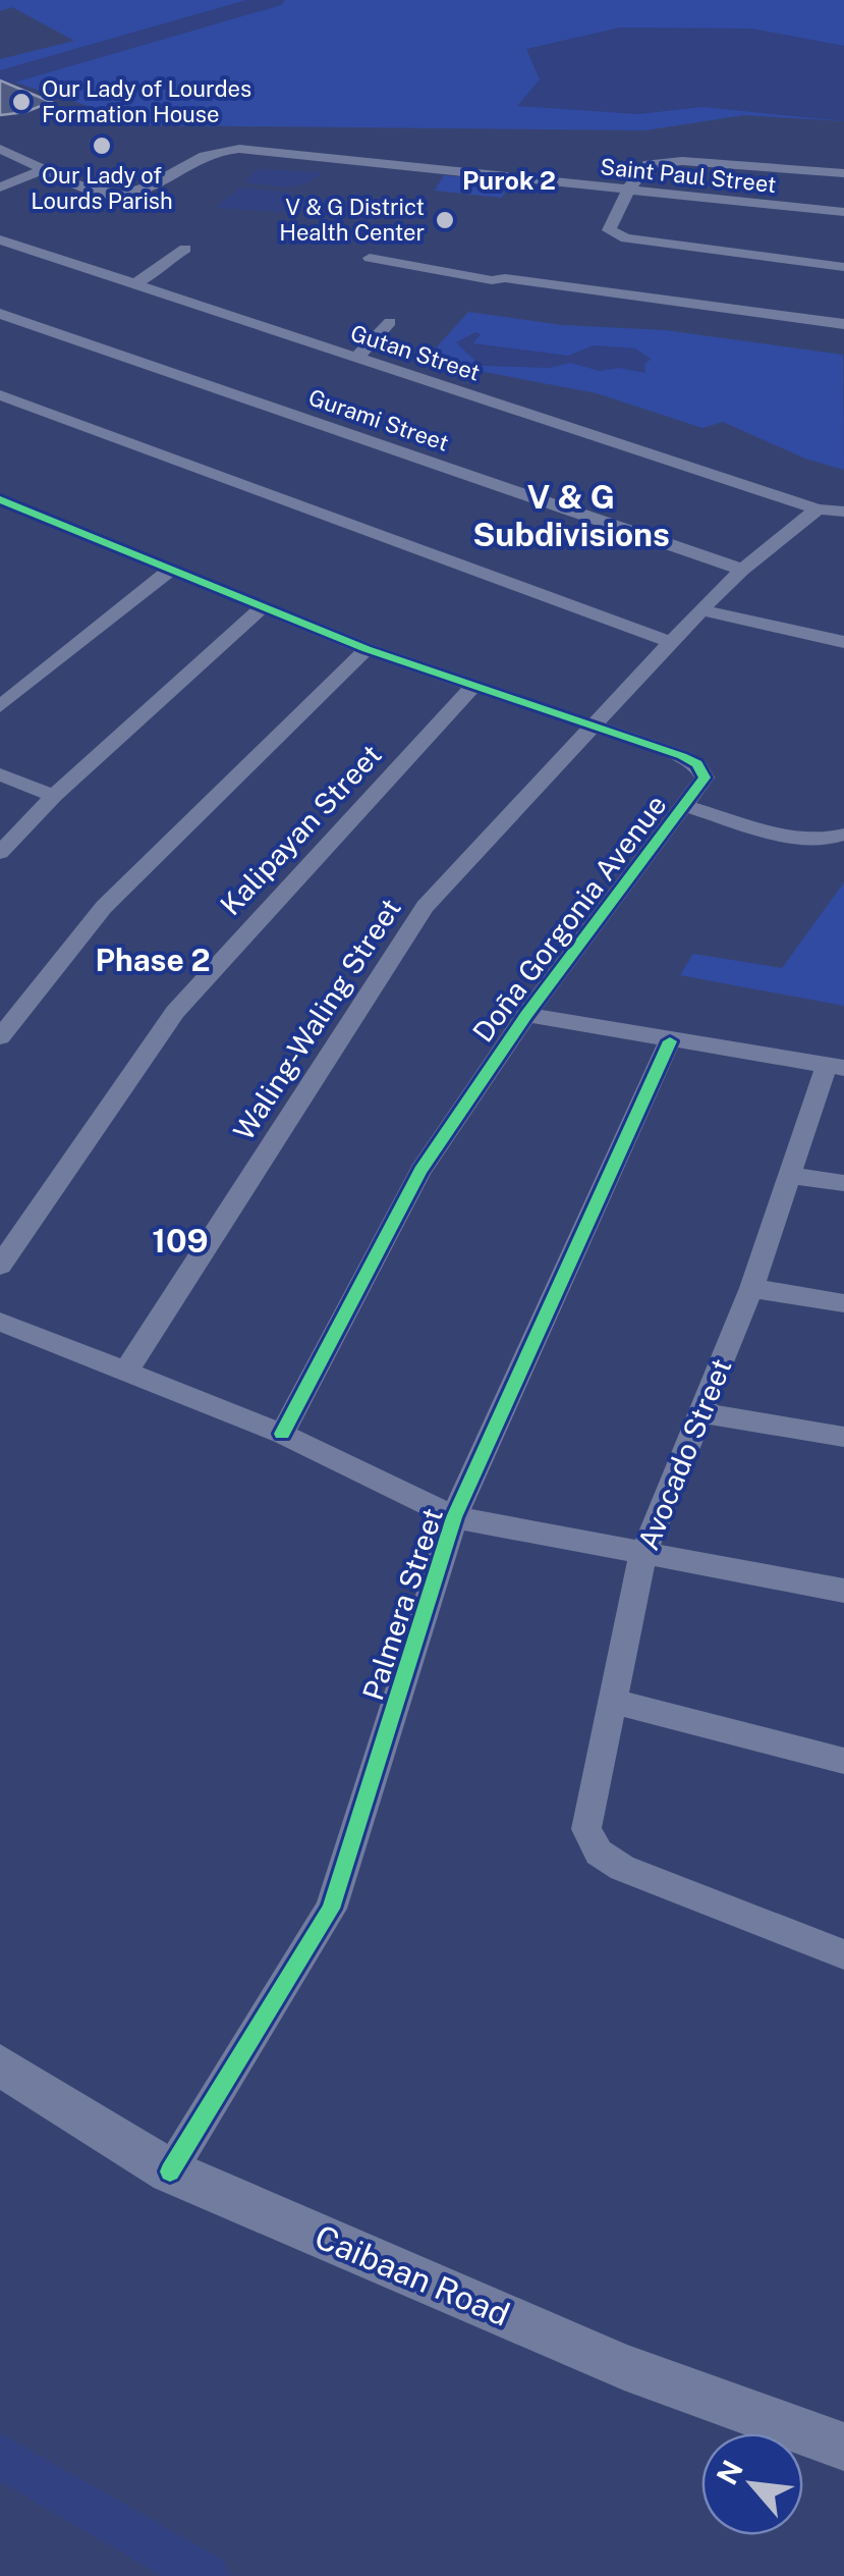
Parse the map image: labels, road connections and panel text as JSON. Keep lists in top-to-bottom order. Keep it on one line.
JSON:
{"streets":{"street":["Saint Paul Street","Gutan Street","Gurami Street","Kalipayan Street","Doña Gorgonia Avenue","Waling-Waling Street","Avocado Street","Palmera Street","Caibaan Road"]},"crossings":[["Gutan Street","Waling-Waling Street"],["Gurami Street","Waling-Waling Street"],["Kalipayan Street","Doña Gorgonia Avenue"],["Doña Gorgonia Avenue","Waling-Waling Street"],["Doña Gorgonia Avenue","Palmera Street"],["Waling-Waling Street","Palmera Street"],["Palmera Street","Caibaan Road"]],"districts":["Purok 2","V & G Subdivisions","Phase 2","109"],"places":["Our Lady of Lourdes Formation House","Our Lady of Lourds Parish","V & G District Health Center"],"north":"top left"}
